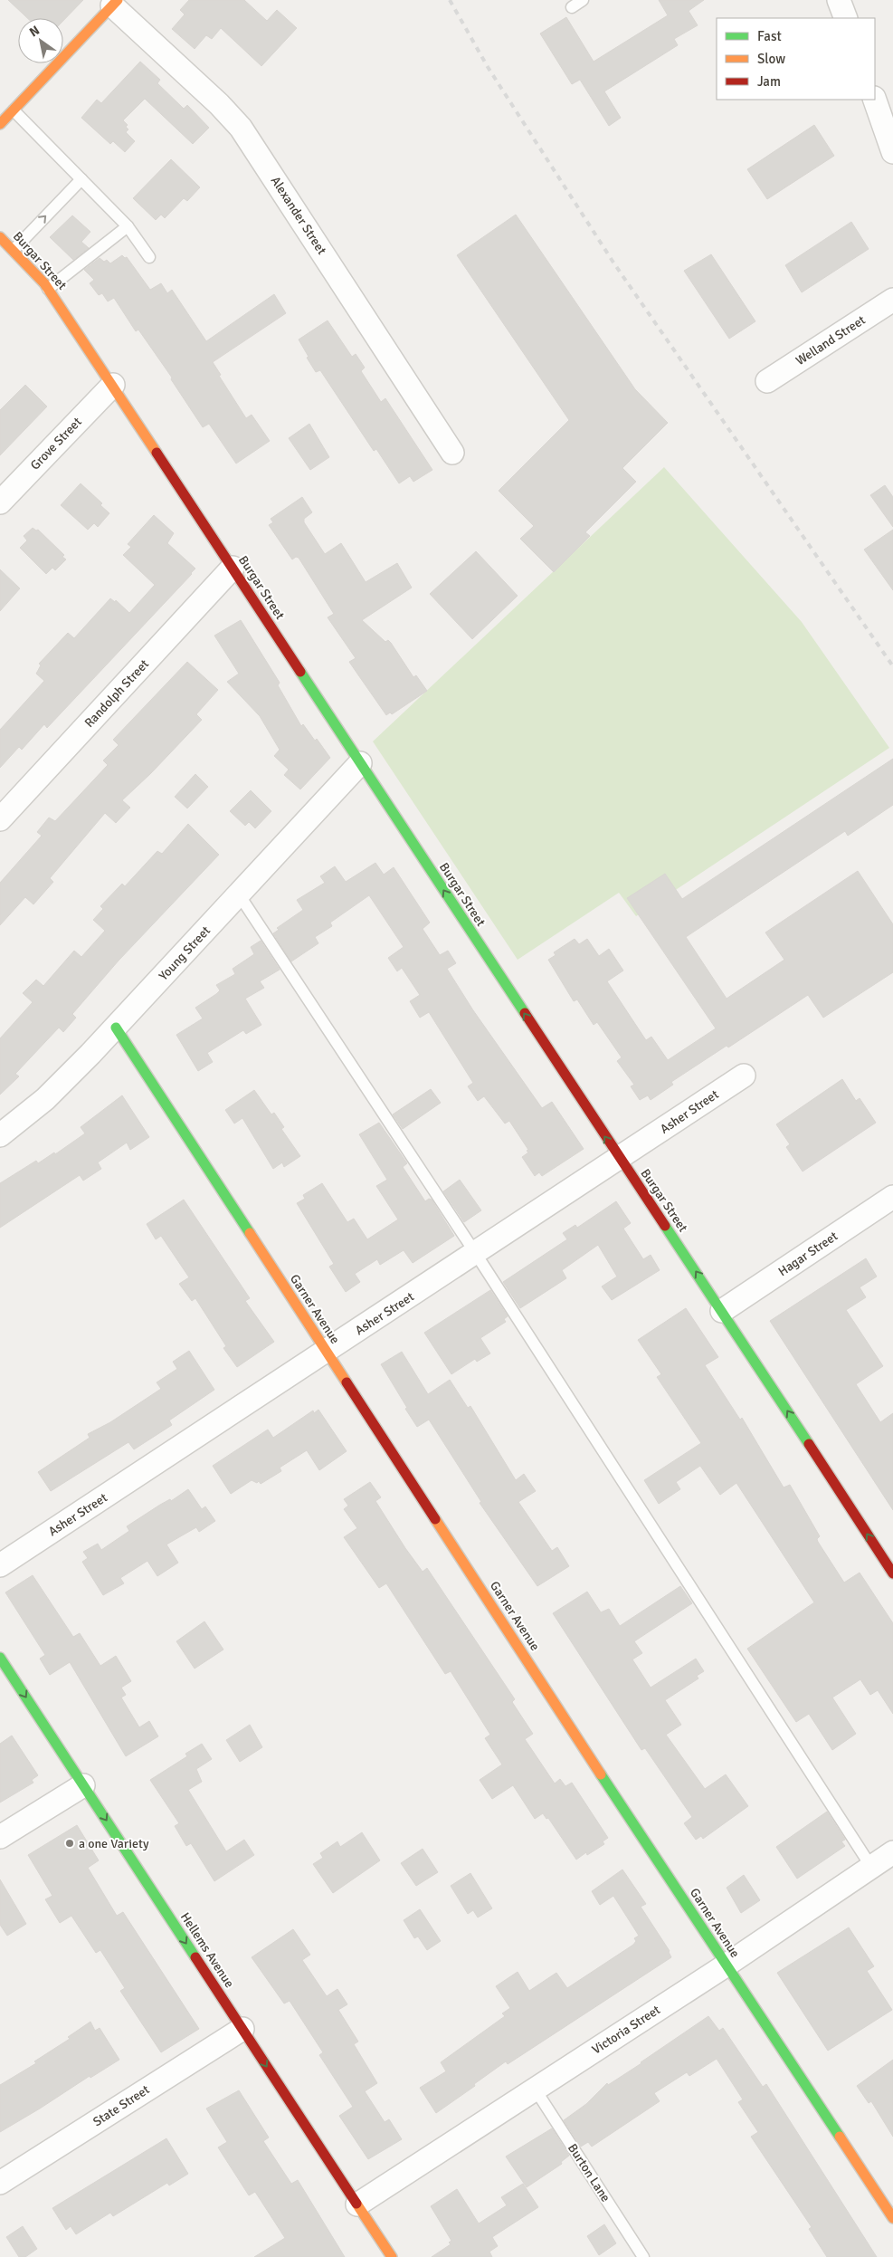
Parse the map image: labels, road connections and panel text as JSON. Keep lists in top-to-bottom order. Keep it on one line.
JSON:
{"streets":{"street":["Alexander Street","Burgar Street","Welland Street","Grove Street","Randolph Street","Young Street","Asher Street","Hagar Street","Garner Avenue","Hellems Avenue","Victoria Street","State Street"],"lane":["Burton Lane"]},"crossings":[["Burgar Street","Grove Street"],["Burgar Street","Randolph Street"],["Burgar Street","Young Street"],["Burgar Street","Asher Street"],["Burgar Street","Hagar Street"],["Young Street","Garner Avenue"],["Asher Street","Garner Avenue"],["Garner Avenue","Victoria Street"],["Hellems Avenue","Victoria Street"],["Hellems Avenue","State Street"],["Victoria Street","Burton Lane"]],"one_way":["Burgar Street","Hellems Avenue"],"places":["a one Variety"],"legend":["Fast","Slow","Jam"],"north":"top left"}
